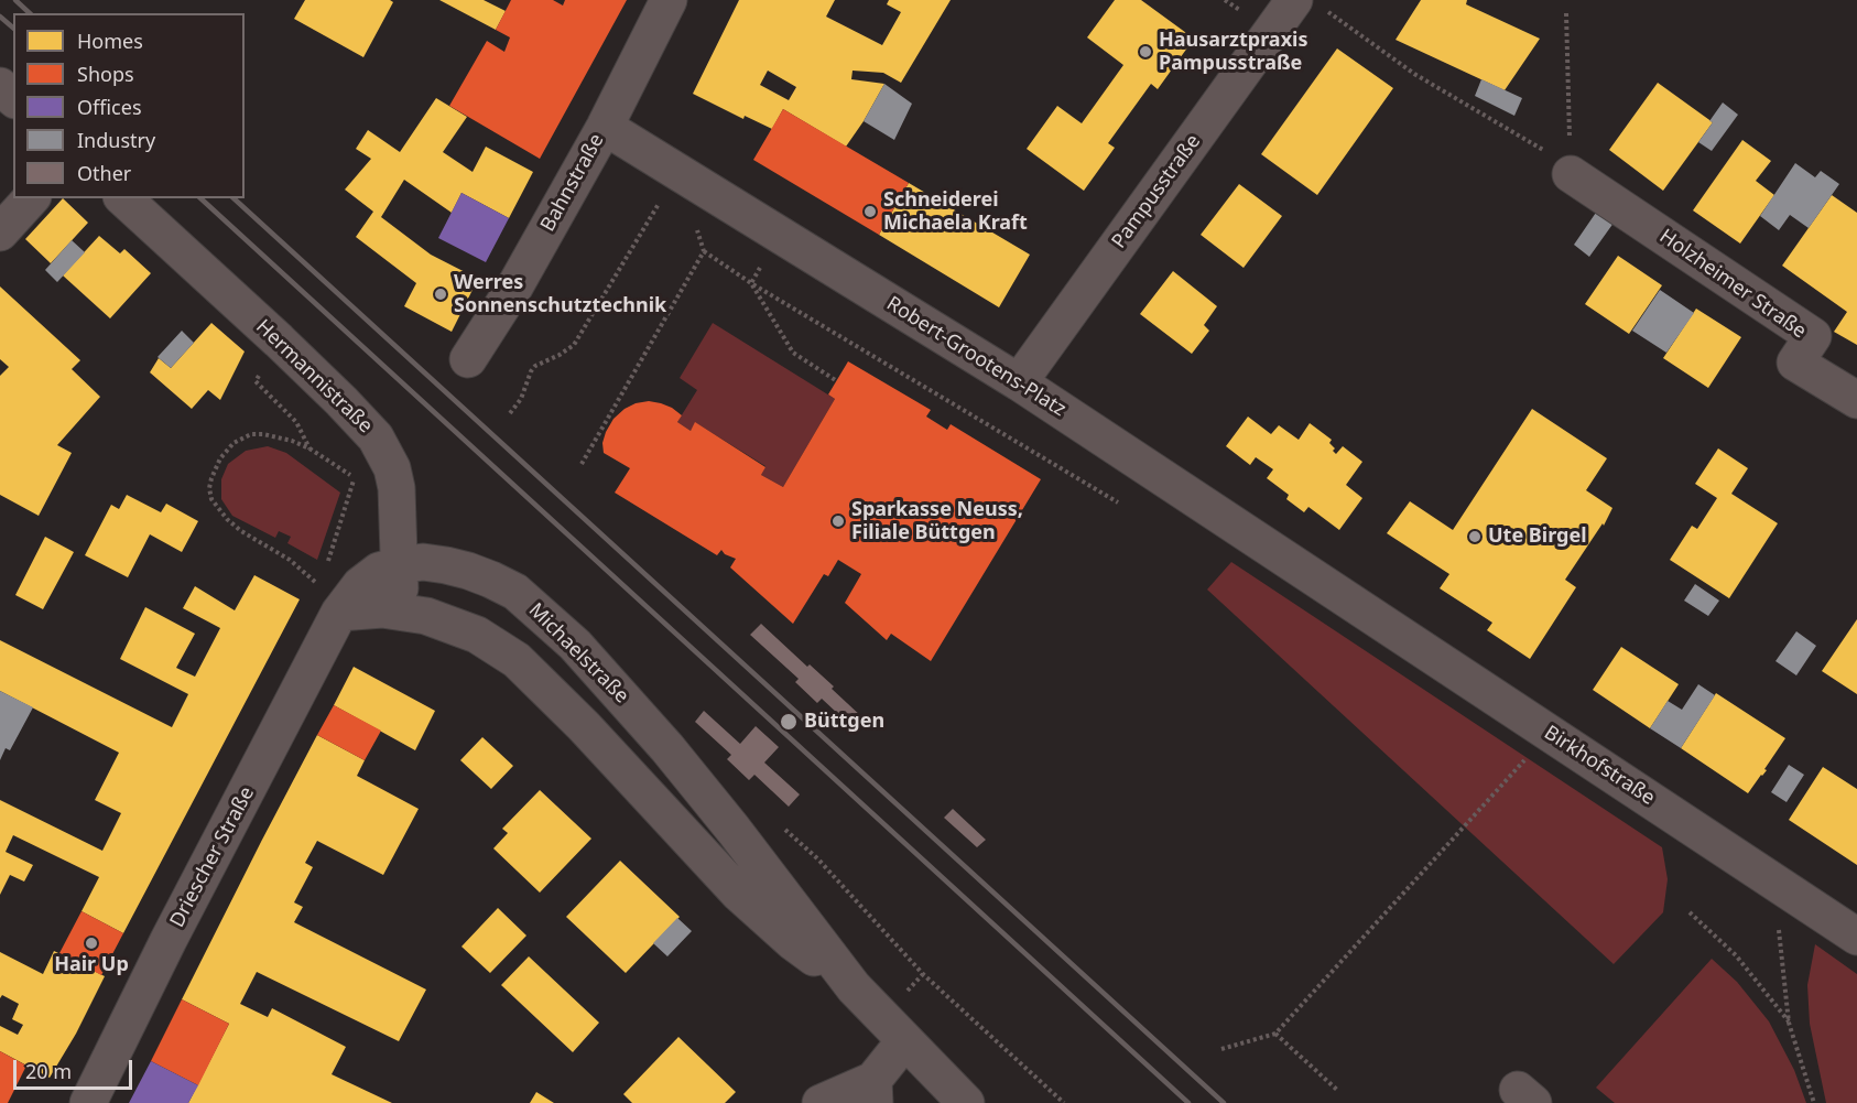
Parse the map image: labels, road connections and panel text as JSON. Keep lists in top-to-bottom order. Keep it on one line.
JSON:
{"streets":{"street":["Bahnstraße","Pampusstraße","Holzheimer Straße","Robert-Grootens-Platz","Hermannistraße","Michaelstraße","Birkhofstraße","Driescher Straße"]},"crossings":[["Bahnstraße","Robert-Grootens-Platz"],["Pampusstraße","Robert-Grootens-Platz"],["Robert-Grootens-Platz","Birkhofstraße"],["Hermannistraße","Michaelstraße"],["Michaelstraße","Driescher Straße"]],"places":["Hausarztpraxis Pampusstraße","Schneiderei Michaela Kraft","Werres Sonnenschutztechnik","Sparkasse Neuss, Filiale Büttgen","Ute Birgel","Büttgen","Hair Up"],"legend":["Homes","Shops","Offices","Industry","Other"],"scale_bar":"20 m"}
